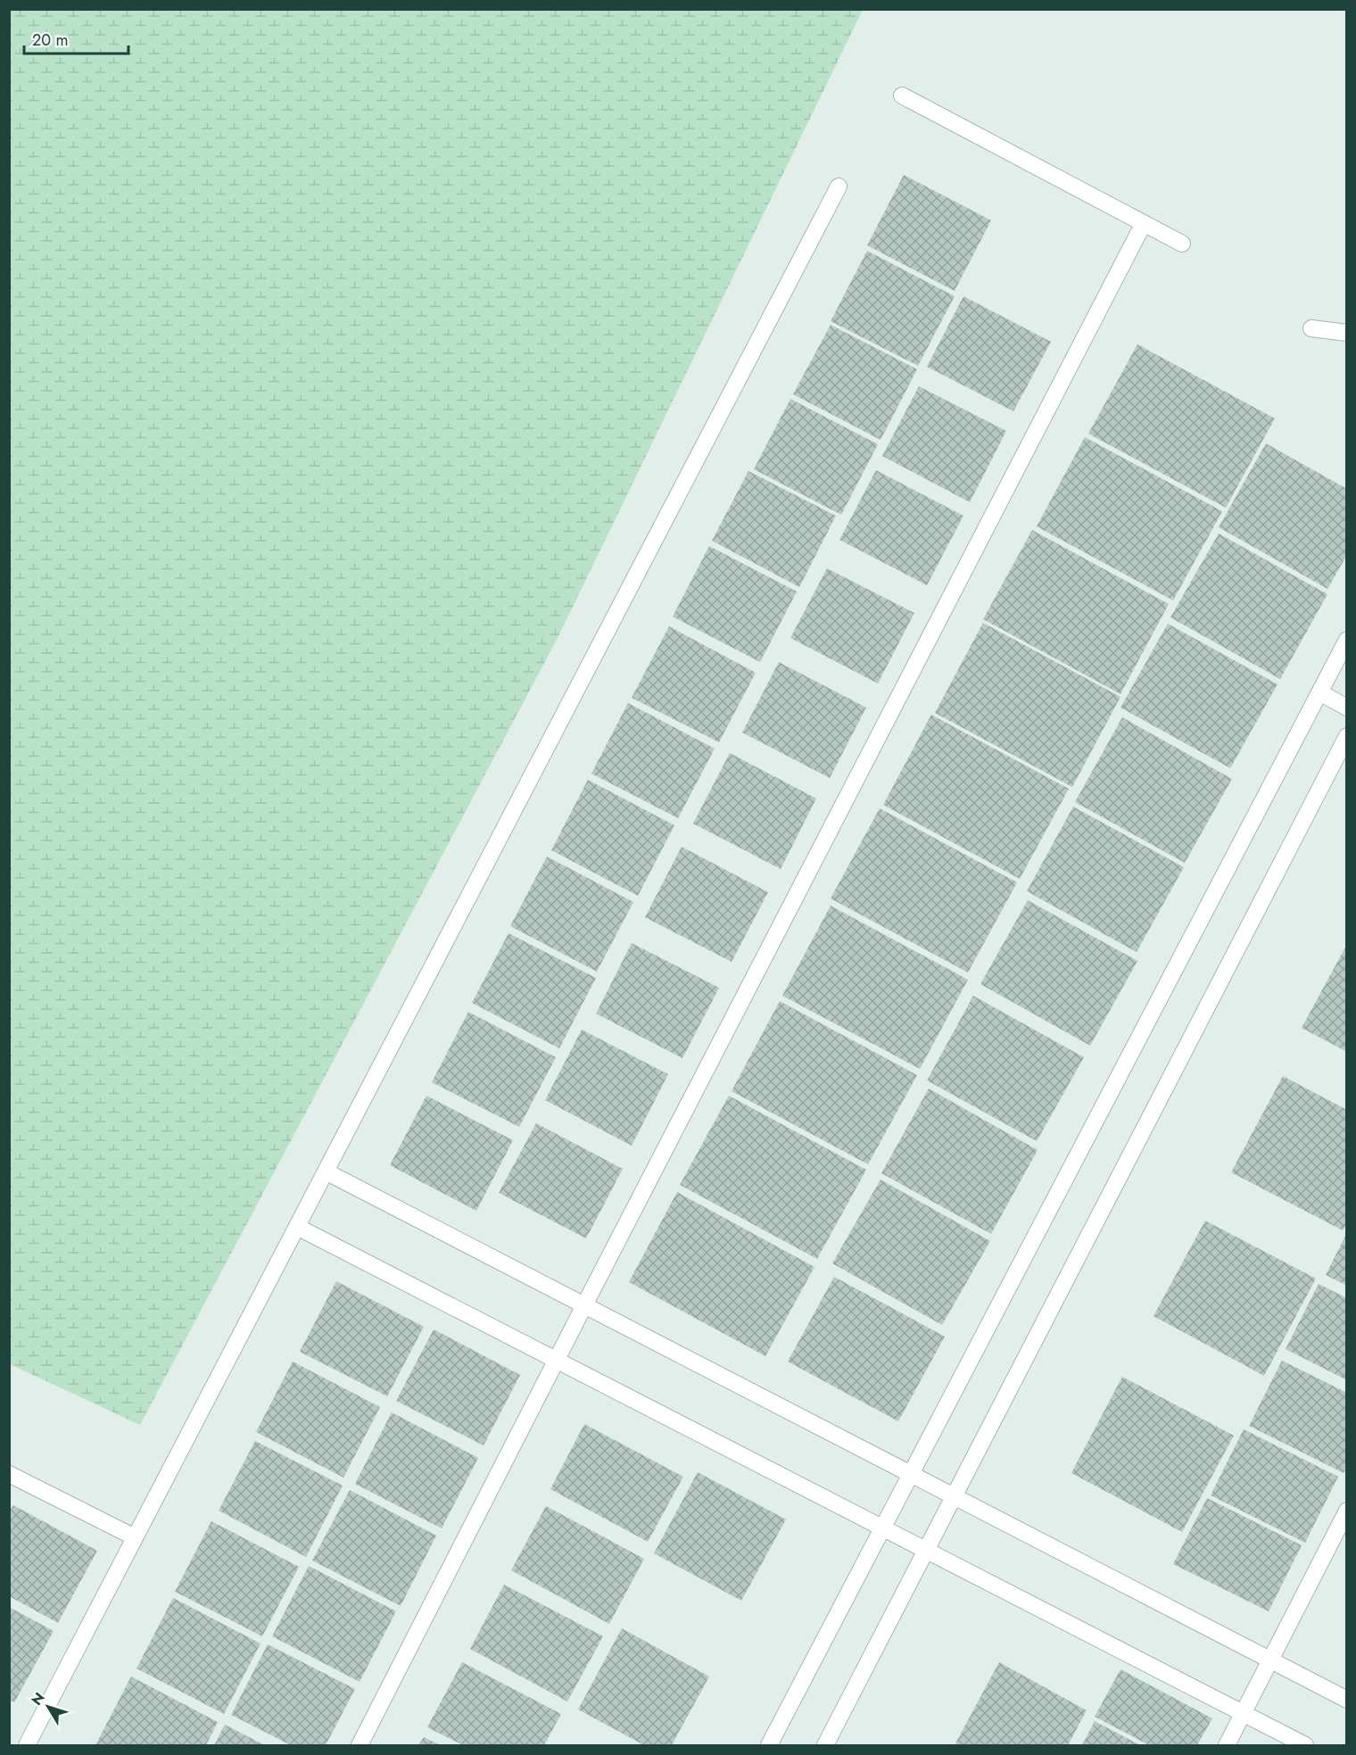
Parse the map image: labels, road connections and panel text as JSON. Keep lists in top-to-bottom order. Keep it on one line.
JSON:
{"scale_bar":"20 m","north":"top left"}
